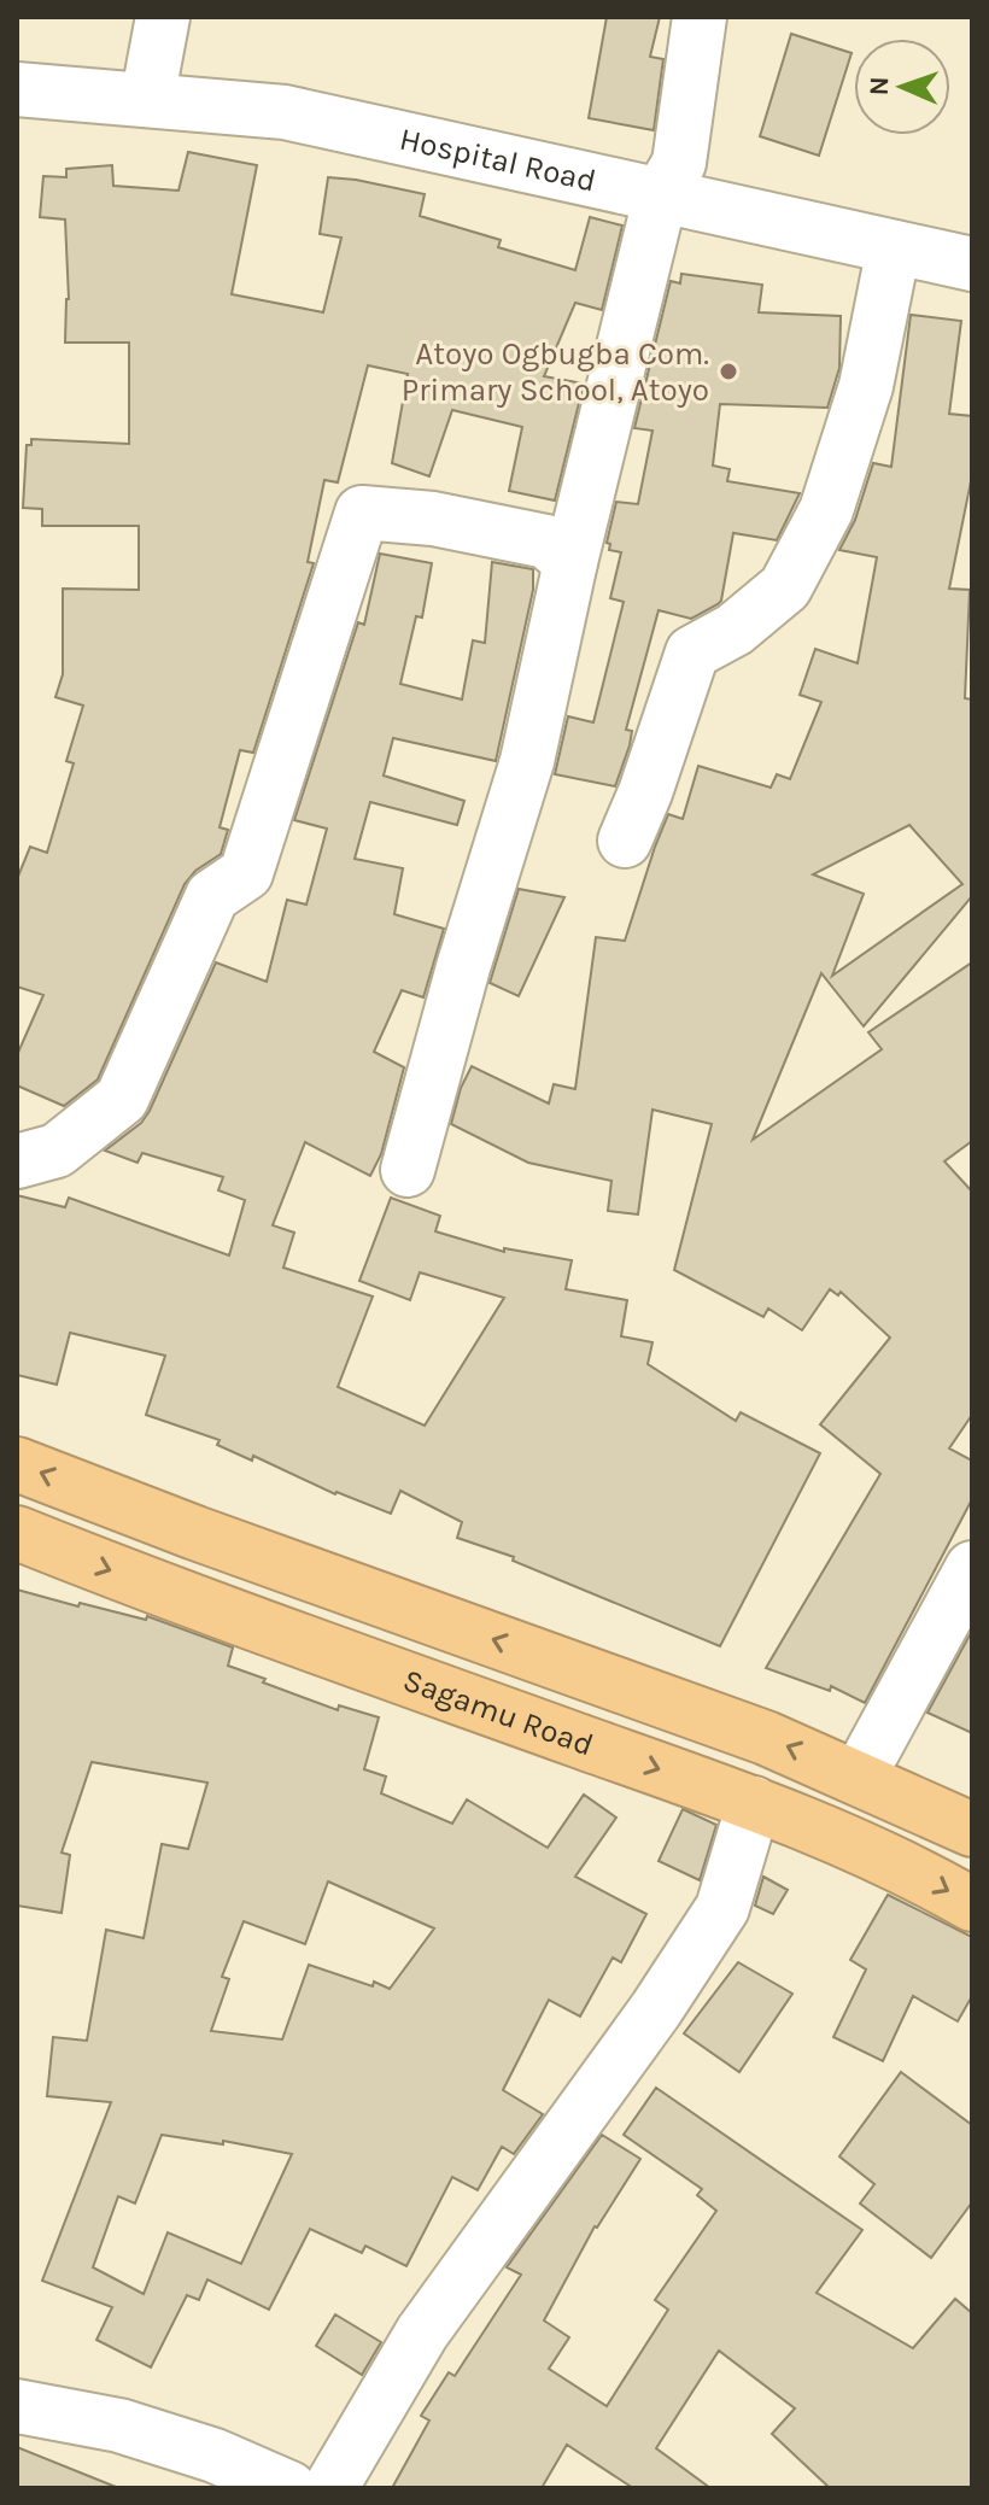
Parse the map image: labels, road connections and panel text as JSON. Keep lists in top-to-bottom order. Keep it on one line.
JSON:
{"streets":{"highway":["Sagamu Road"],"street":["Hospital Road"]},"places":["Atoyo Ogbugba Com. Primary School, Atoyo"],"north":"left"}
